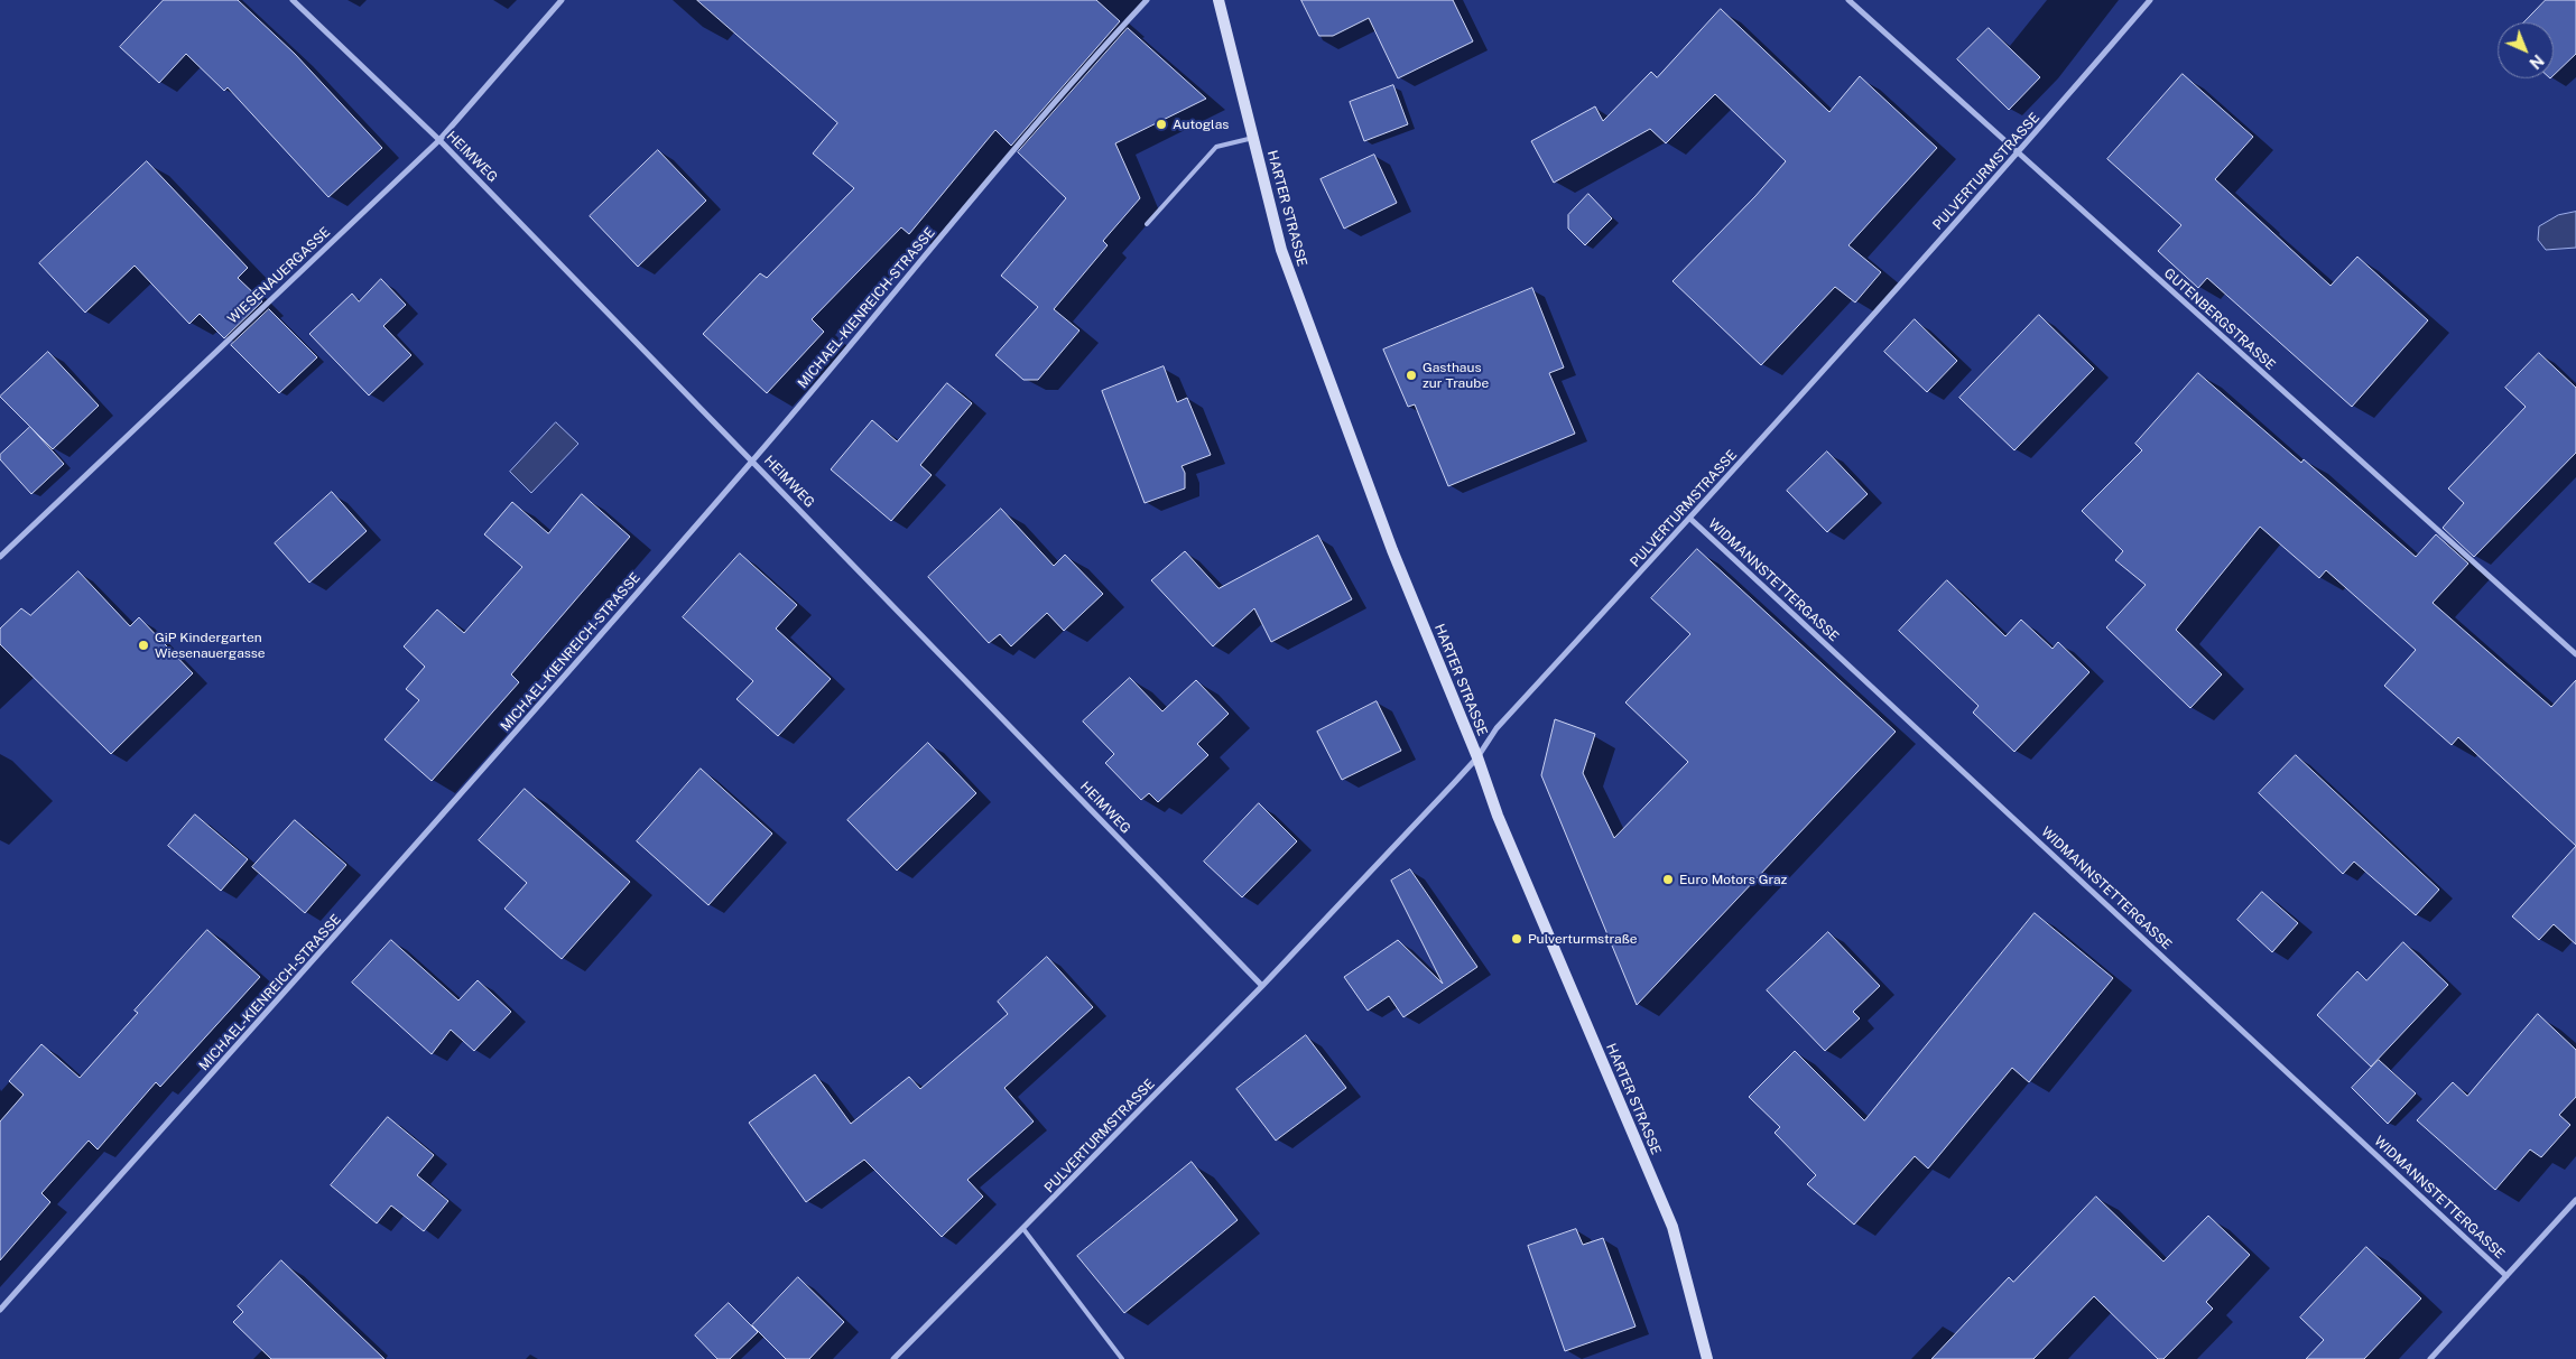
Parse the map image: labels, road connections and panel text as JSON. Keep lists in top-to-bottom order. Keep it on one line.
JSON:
{"streets":{"main road":["HARTER STRASSE"],"street":["HEIMWEG","PULVERTURMSTRASSE","WIESENAUERGASSE","MICHAEL-KIENREICH-STRASSE","GUTENBERGSTRASSE","WIDMANNSTETTERGASSE"]},"crossings":[["HEIMWEG","PULVERTURMSTRASSE"],["HEIMWEG","WIESENAUERGASSE"],["HEIMWEG","MICHAEL-KIENREICH-STRASSE"],["PULVERTURMSTRASSE","HARTER STRASSE"],["PULVERTURMSTRASSE","GUTENBERGSTRASSE"],["PULVERTURMSTRASSE","WIDMANNSTETTERGASSE"]],"places":["Autoglas","Gasthaus zur Traube","GiP Kindergarten Wiesenauergasse","Euro Motors Graz","Pulverturmstraße"],"north":"bottom right"}
